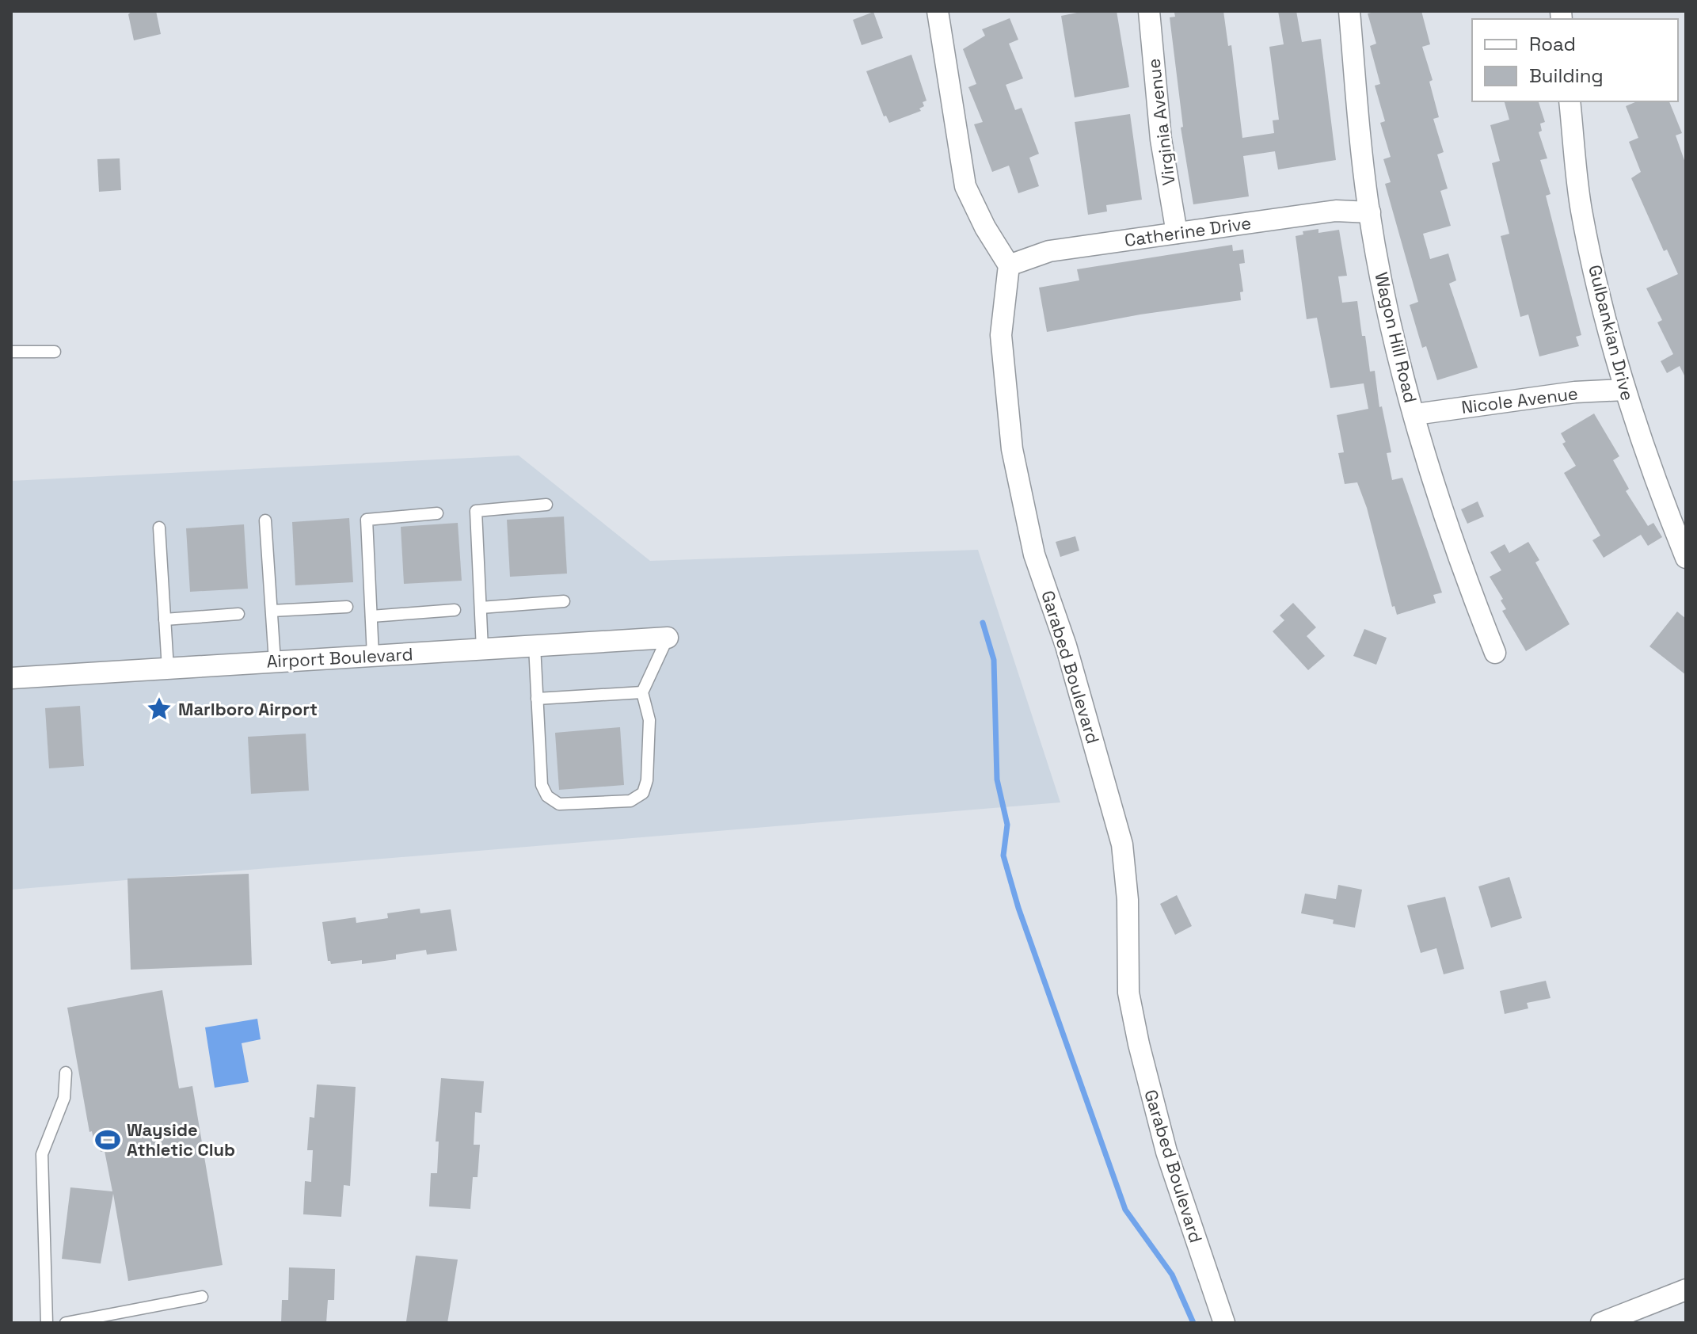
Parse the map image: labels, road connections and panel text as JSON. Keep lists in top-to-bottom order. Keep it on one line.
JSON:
{"streets":{"street":["Virginia Avenue","Catherine Drive","Gulbankian Drive","Wagon Hill Road","Nicole Avenue","Airport Boulevard","Garabed Boulevard"]},"crossings":[["Virginia Avenue","Catherine Drive"],["Catherine Drive","Wagon Hill Road"],["Catherine Drive","Garabed Boulevard"],["Gulbankian Drive","Nicole Avenue"],["Wagon Hill Road","Nicole Avenue"]],"places":{"place":["Marlboro Airport"],"sports":["Wayside Athletic Club"]},"legend":["Road","Building"]}
